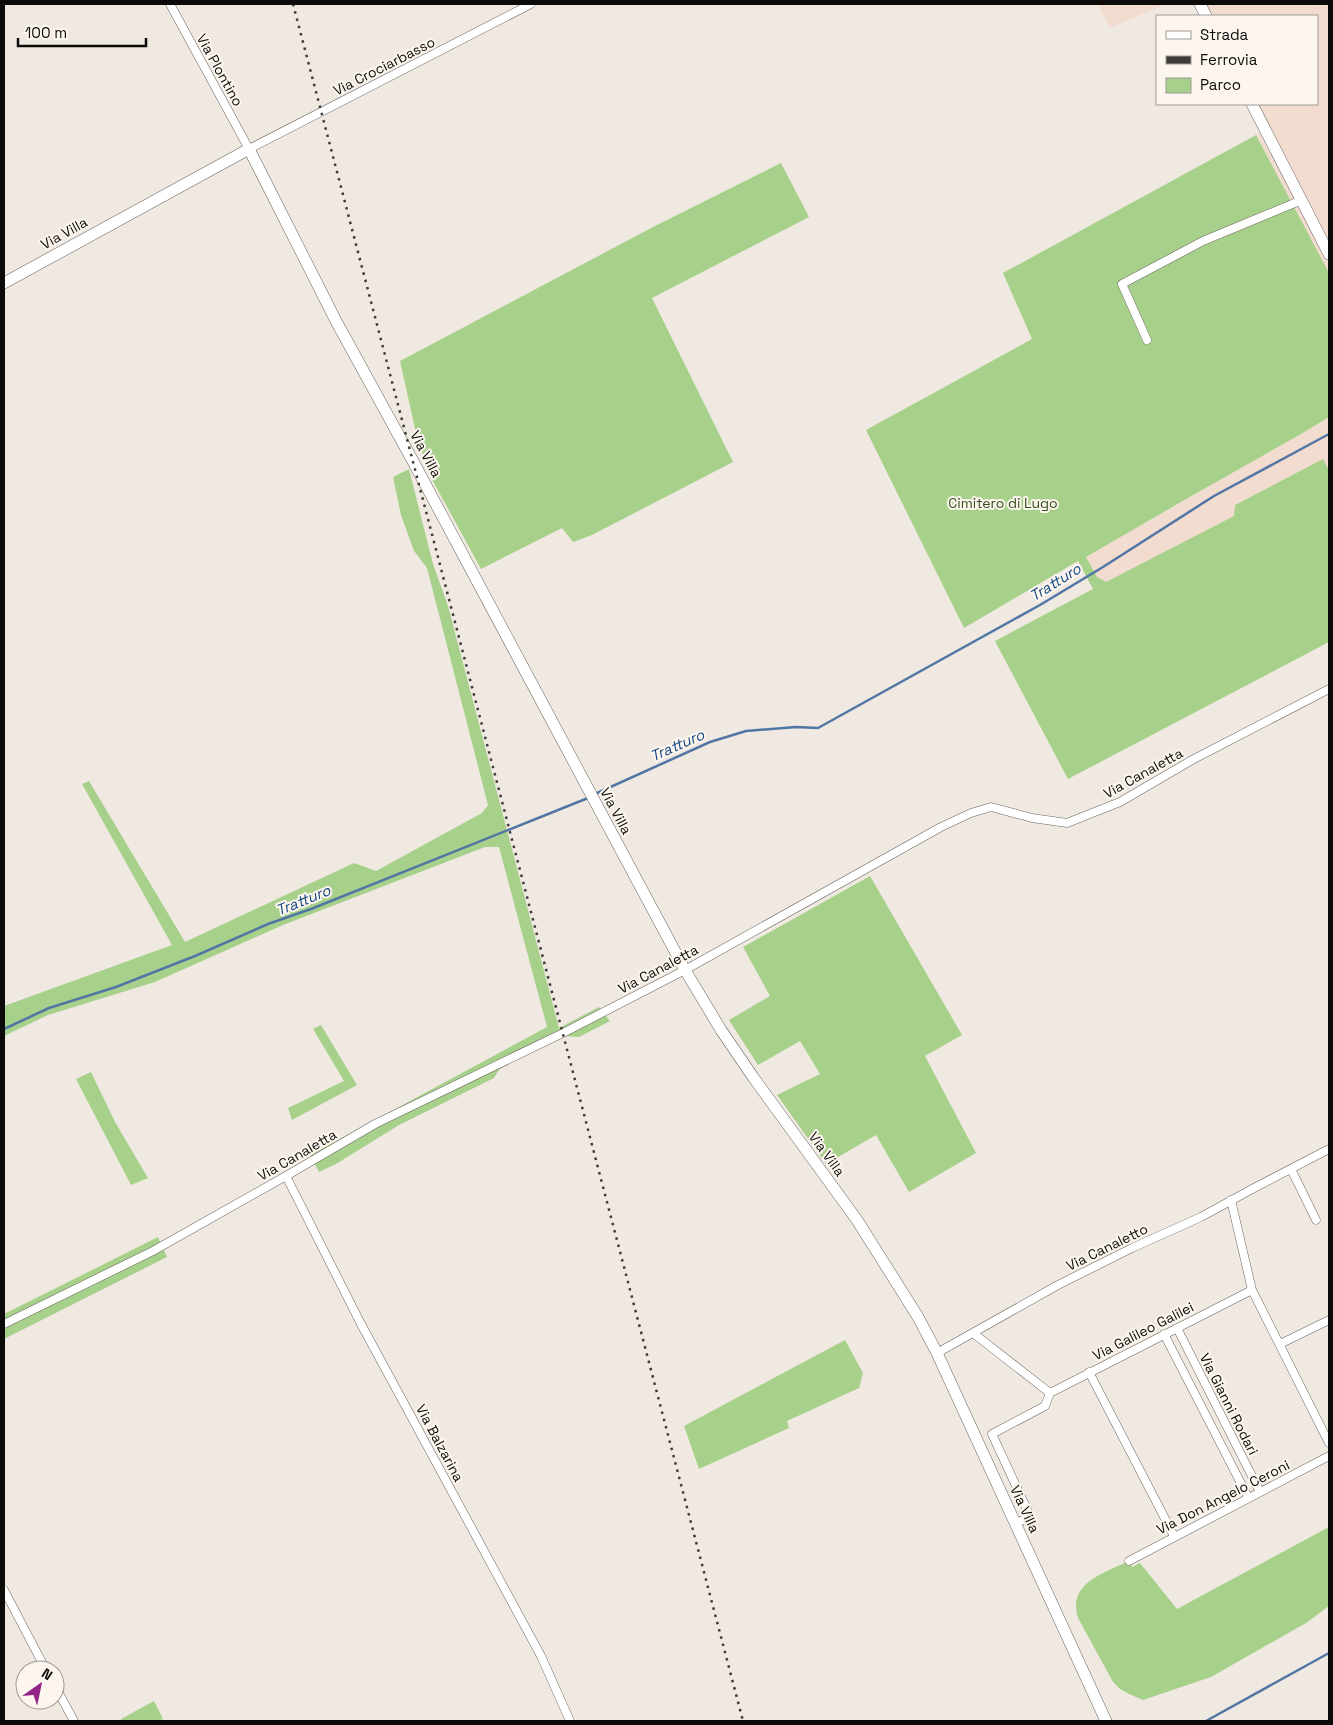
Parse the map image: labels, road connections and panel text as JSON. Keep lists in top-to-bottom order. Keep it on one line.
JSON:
{"streets":{"street":["Via Crociarbasso","Via Plontino","Via Villa","Via Canaletta","Via Canaletto","Via Galileo Galilei","Via Gianni Rodari","Via Balzarina","Via Don Angelo Ceroni"]},"crossings":[["Via Crociarbasso","Via Plontino"],["Via Crociarbasso","Via Villa"],["Via Plontino","Via Villa"],["Via Villa","Via Canaletta"],["Via Villa","Via Canaletto"],["Via Canaletta","Via Balzarina"],["Via Galileo Galilei","Via Gianni Rodari"],["Via Gianni Rodari","Via Don Angelo Ceroni"]],"water":["Tratturo"],"parks":["Cimitero di Lugo"],"legend":["Strada","Ferrovia","Parco"],"scale_bar":"100 m","north":"top right"}
